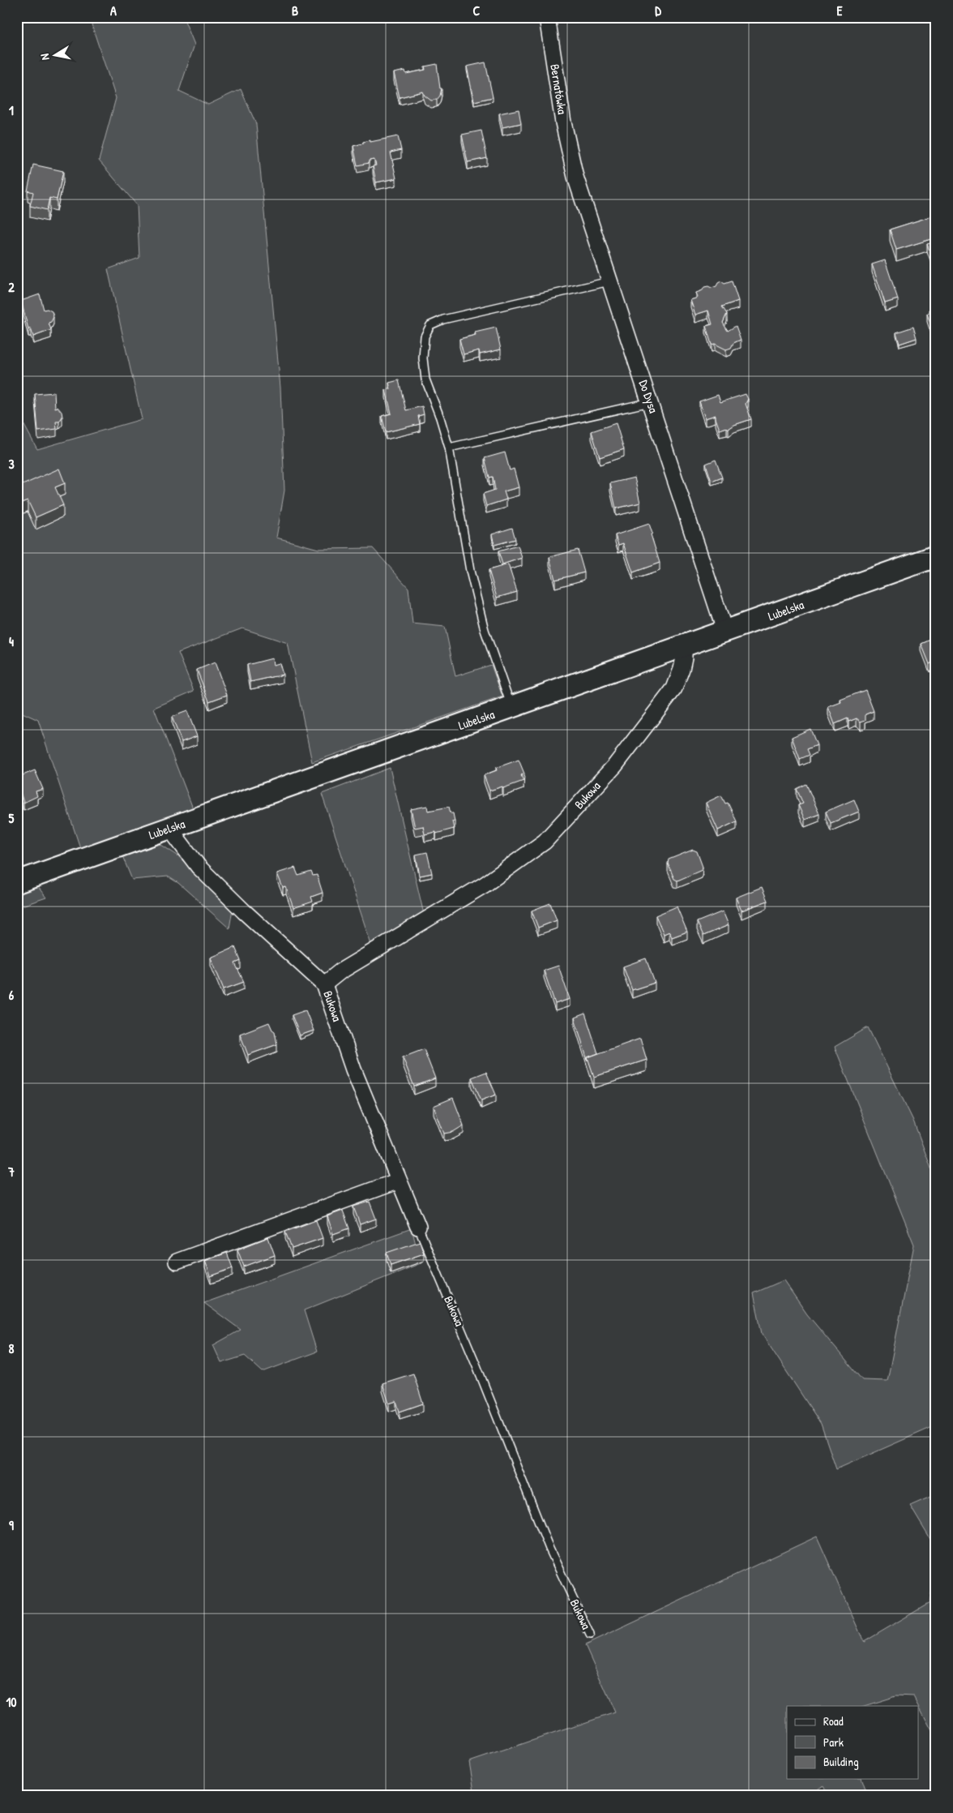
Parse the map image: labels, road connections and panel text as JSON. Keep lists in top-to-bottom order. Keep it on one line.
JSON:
{"streets":{"street":["Bernatówka","Do Dysa","Lubelska","Bukowa"]},"crossings":[["Bernatówka","Do Dysa"],["Do Dysa","Lubelska"],["Lubelska","Bukowa"]],"legend":["Road","Park","Building"],"north":"left","grid":{"columns":["A","B","C","D","E"],"rows":["1","2","3","4","5","6","7","8","9","10"]}}
